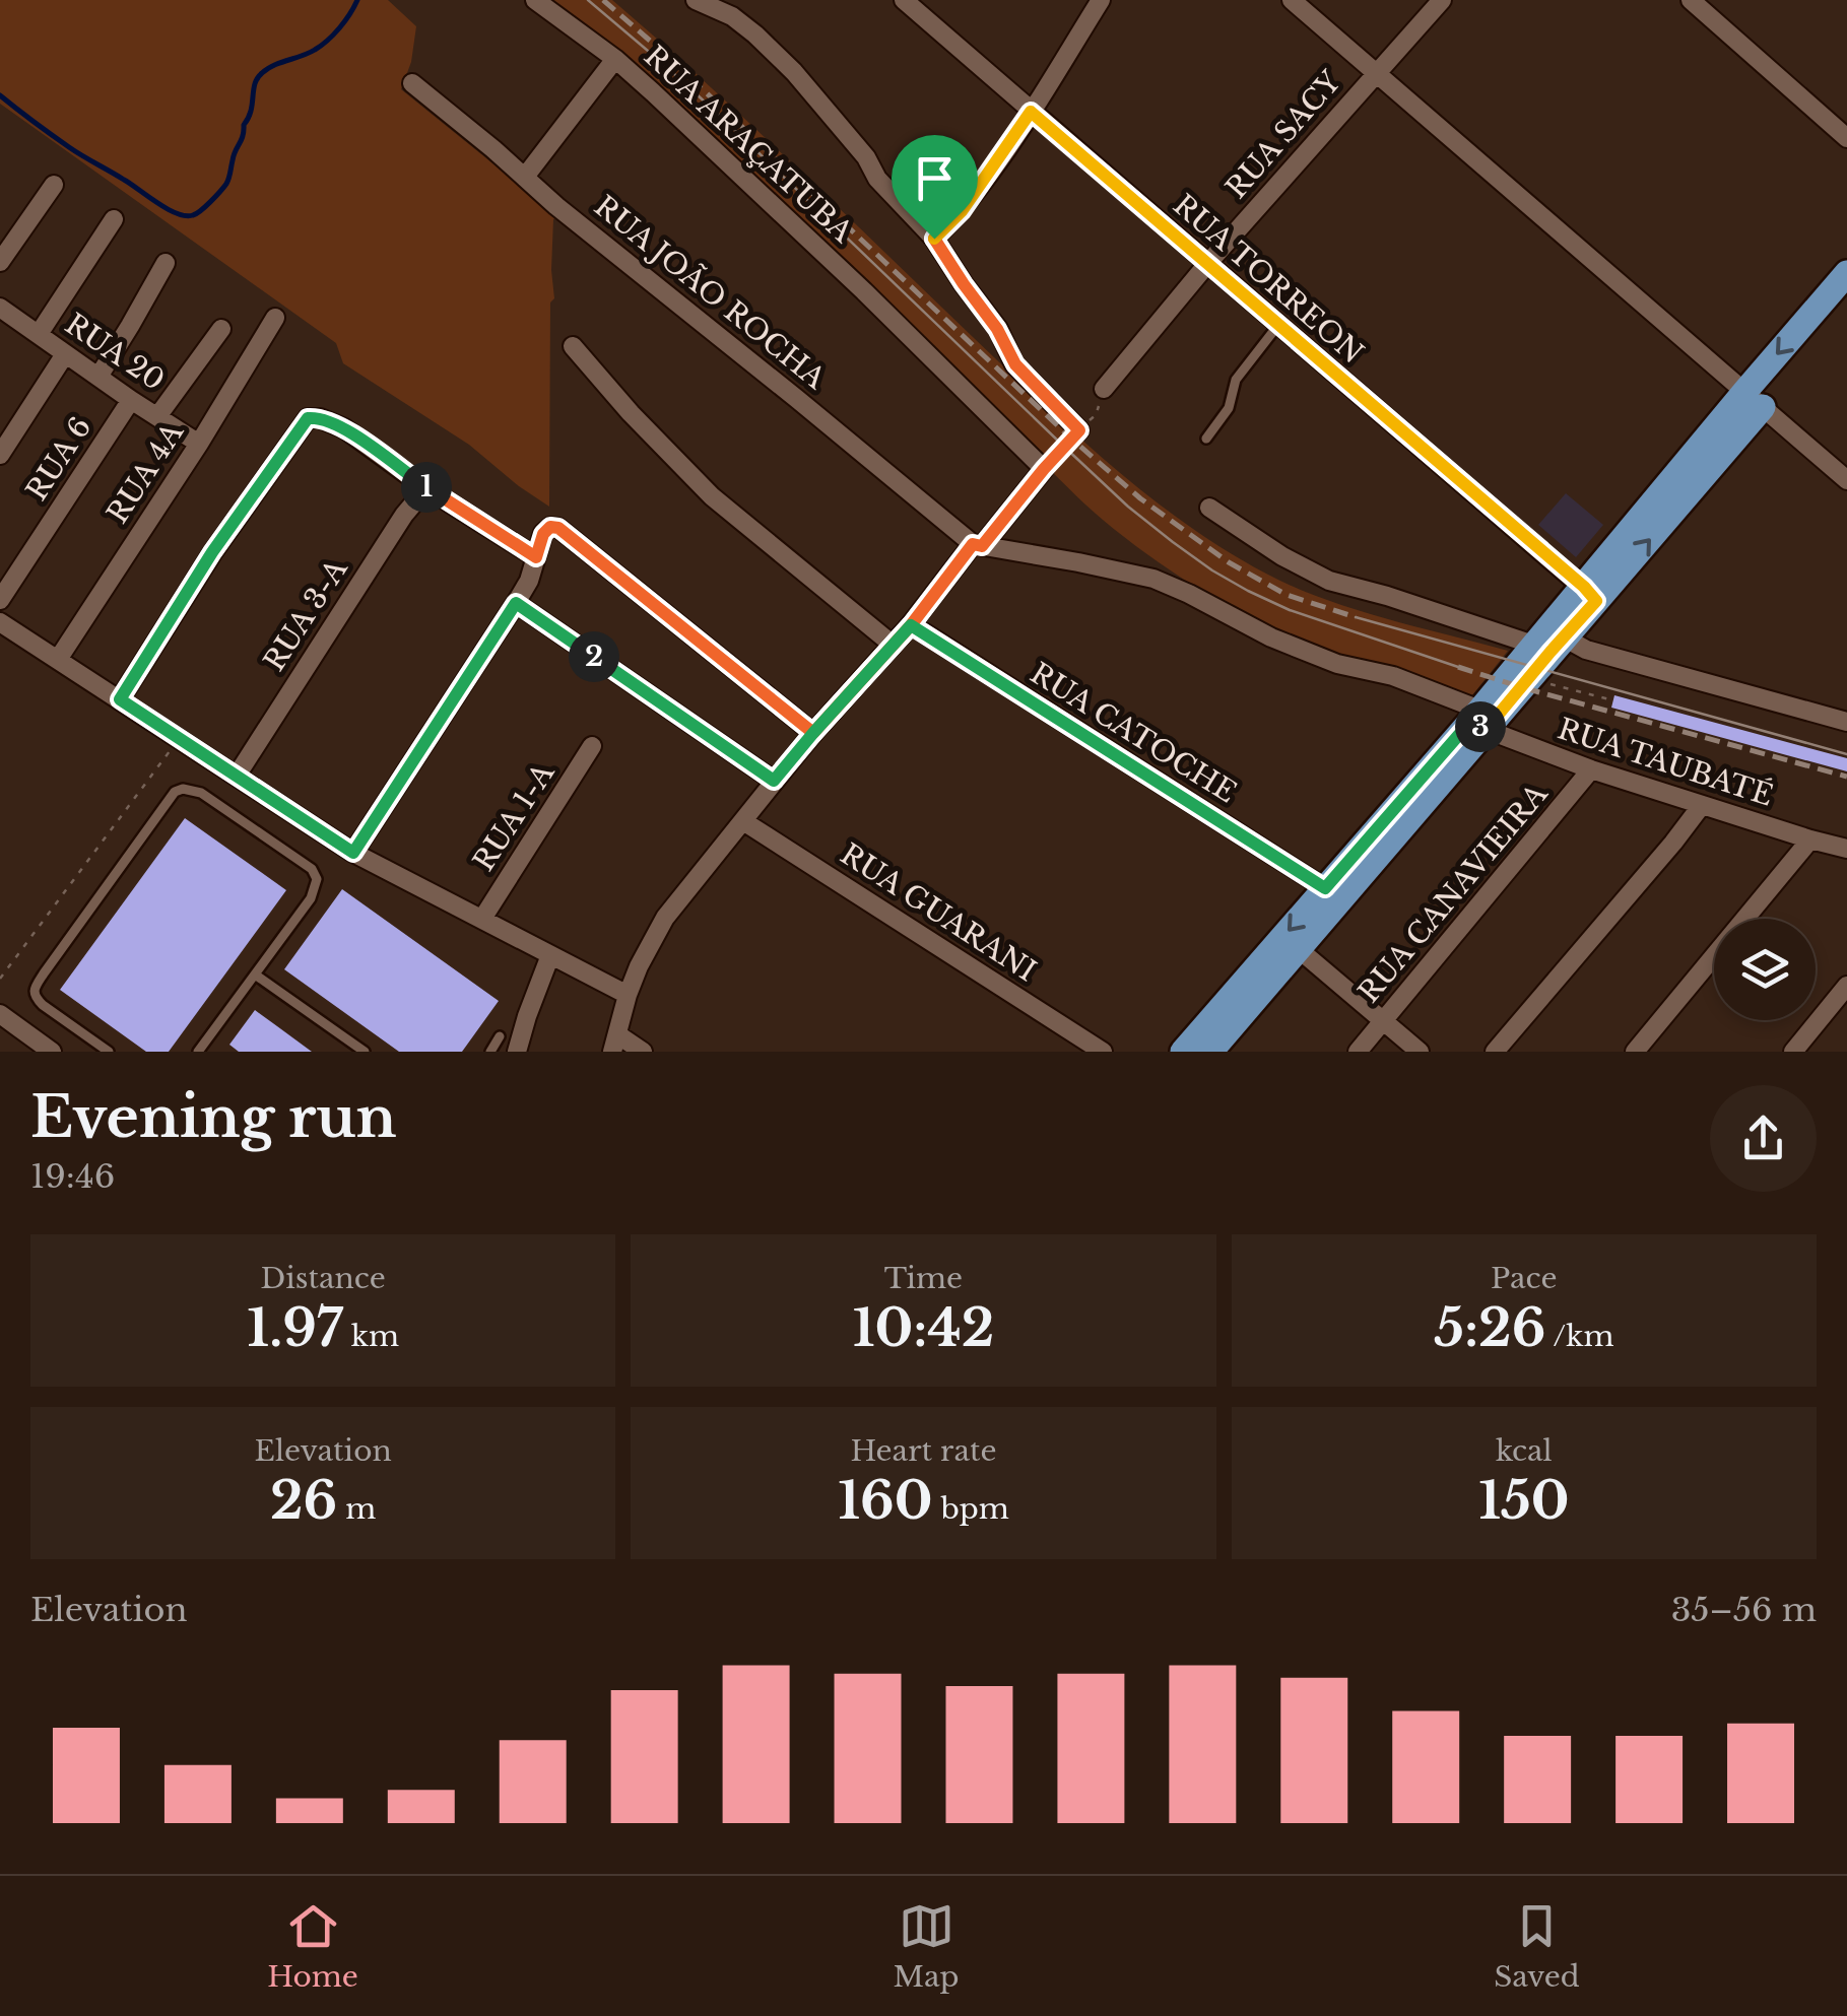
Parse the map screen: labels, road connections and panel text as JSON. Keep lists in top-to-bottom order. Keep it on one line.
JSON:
{"streets":{"street":["RUA SACY","RUA ARAÇATUBA","RUA TORREON","RUA JOÃO ROCHA","RUA 20","RUA 6","RUA 4A","RUA 3-A","RUA CATOCHE","RUA TAUBATÉ","RUA 1-A","RUA CANAVIEIRA","RUA GUARANI"]},"crossings":[["RUA SACY","RUA TORREON"],["RUA 20","RUA 6"],["RUA 20","RUA 4A"],["RUA TAUBATÉ","RUA CANAVIEIRA"]],"page":{"pins":["1","2","3"],"heading":["Evening run","19:46"],"stats":[["Distance","1.97 km"],["Time","10:42"],["Pace","5:26 /km"],["Elevation","26 m"],["Heart rate","160 bpm"],["kcal","150"]],"chart":["Elevation","35–56 m"],"tabs":["Home","Map","Saved"]}}
